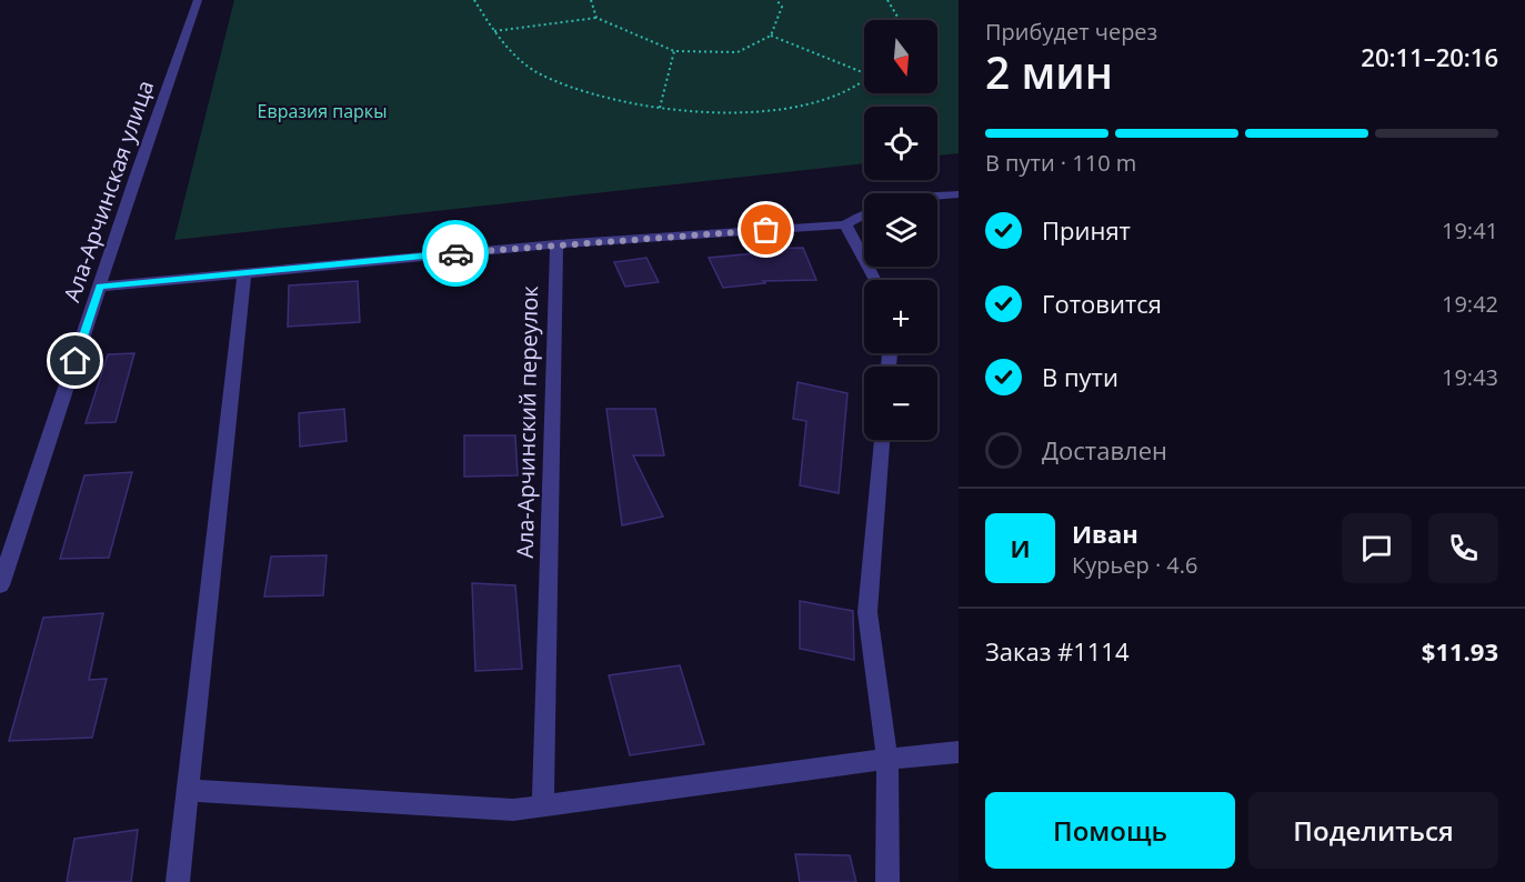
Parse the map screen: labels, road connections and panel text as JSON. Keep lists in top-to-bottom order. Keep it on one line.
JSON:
{"streets":{"street":["Ала-Арчинская улица","Ала-Арчинский переулок"]},"parks":["Евразия паркы"],"north":"bottom","page":{"heading":["2 мин","Прибудет через","20:11–20:16"],"panel":["Иван","Курьер · 4.6","Заказ #1114","$11.93"],"map_buttons":["+","−"],"bar":"В пути · 110 m","list":[["Принят","19:41"],["Готовится","19:42"],["В пути","19:43"],"Доставлен"],"round":"И","buttons":["Помощь","Поделиться"]}}
